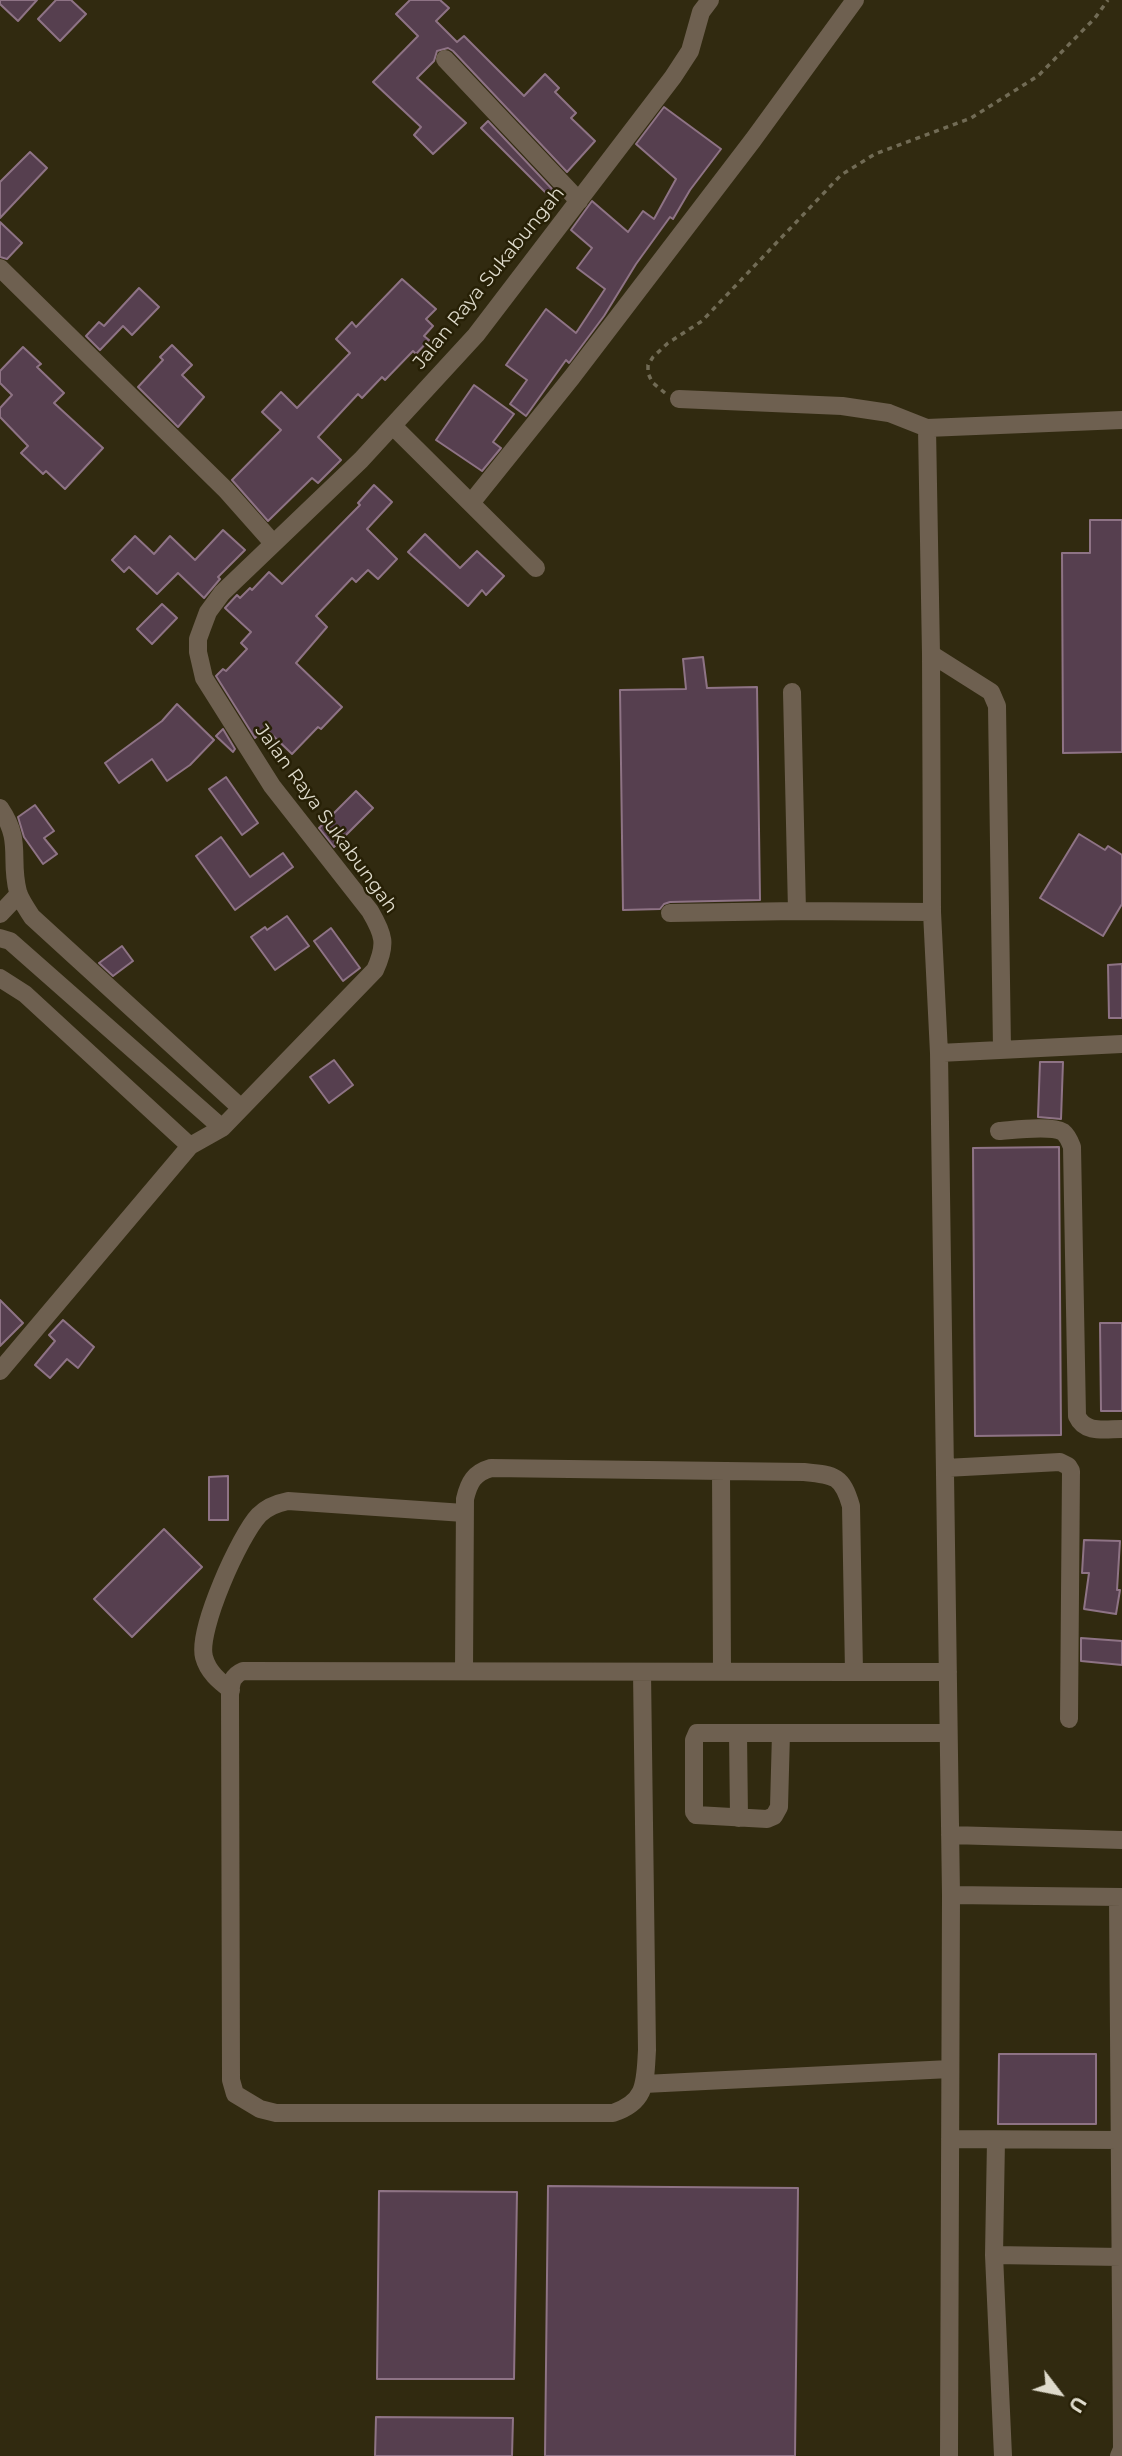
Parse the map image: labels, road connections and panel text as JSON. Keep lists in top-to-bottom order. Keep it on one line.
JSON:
{"streets":{"street":["Jalan Raya Sukabungah"]},"north":"bottom right"}
